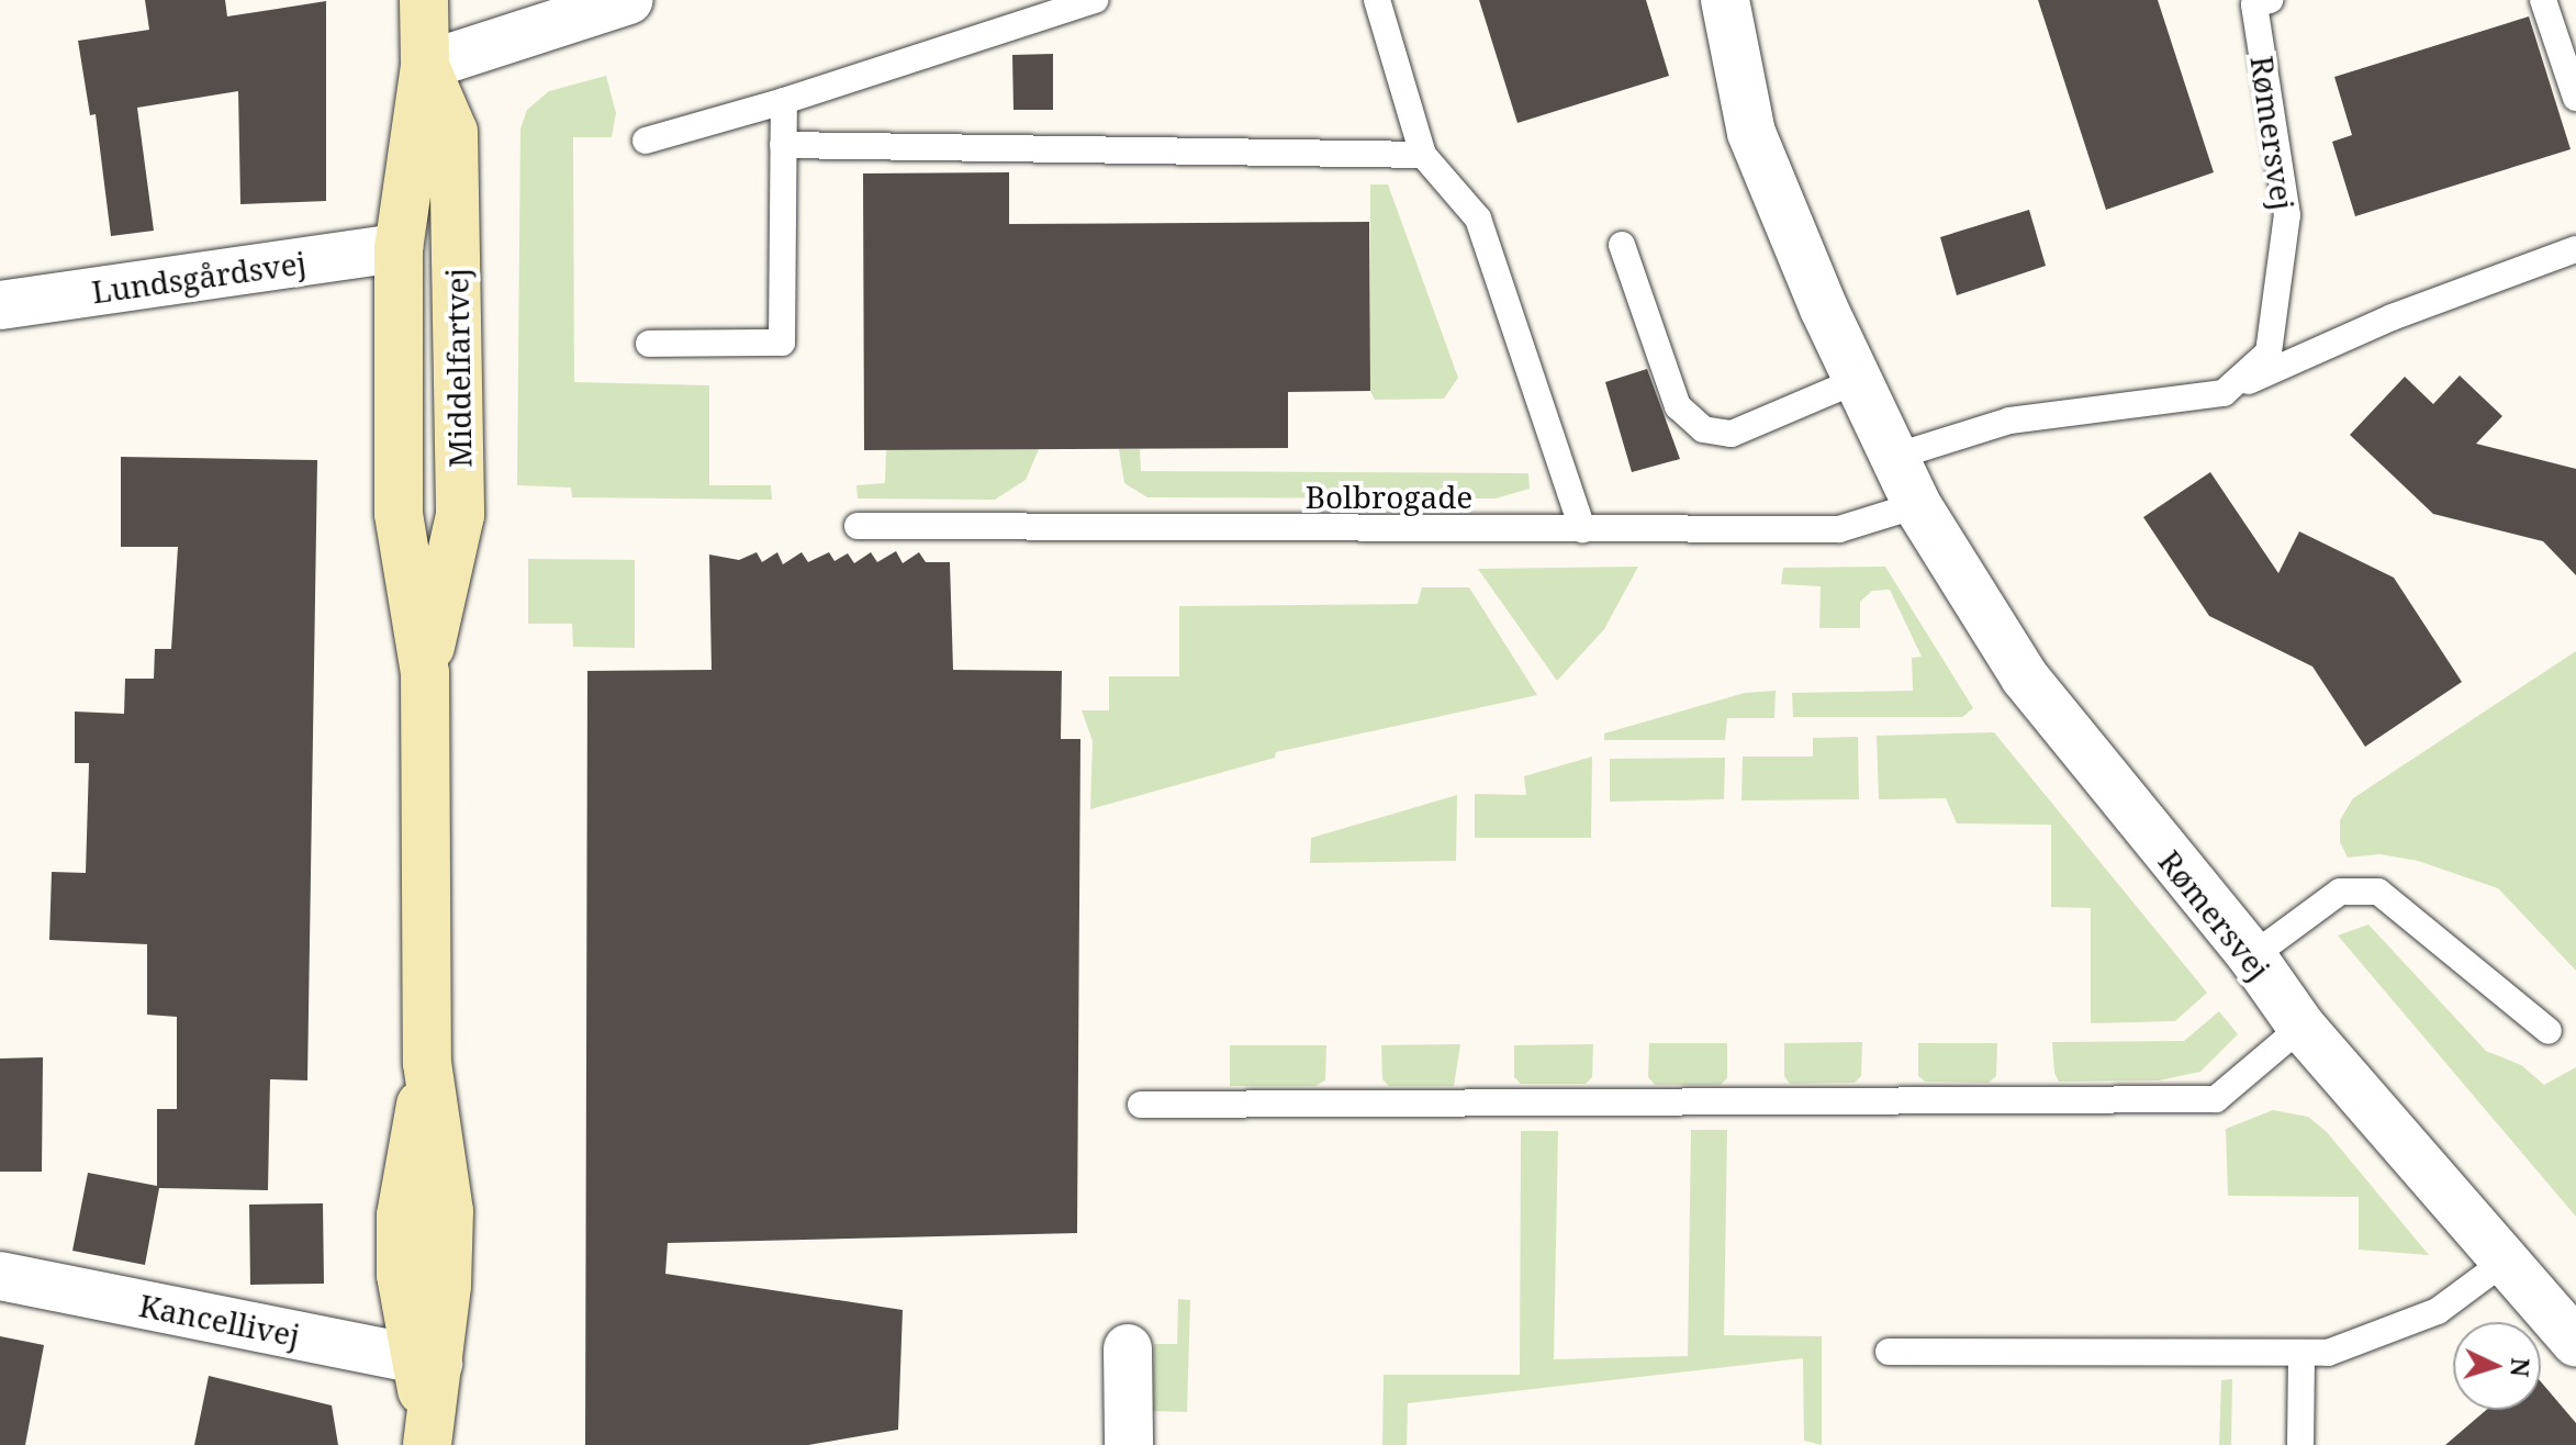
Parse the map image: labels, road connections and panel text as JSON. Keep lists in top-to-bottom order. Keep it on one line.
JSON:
{"streets":{"street":["Rømersvej","Lundsgårdsvej","Middelfartvej","Kancellivej"],"lane":["Bolbrogade"]},"crossings":[["Rømersvej","Bolbrogade"],["Lundsgårdsvej","Middelfartvej"],["Middelfartvej","Kancellivej"]],"north":"right"}
